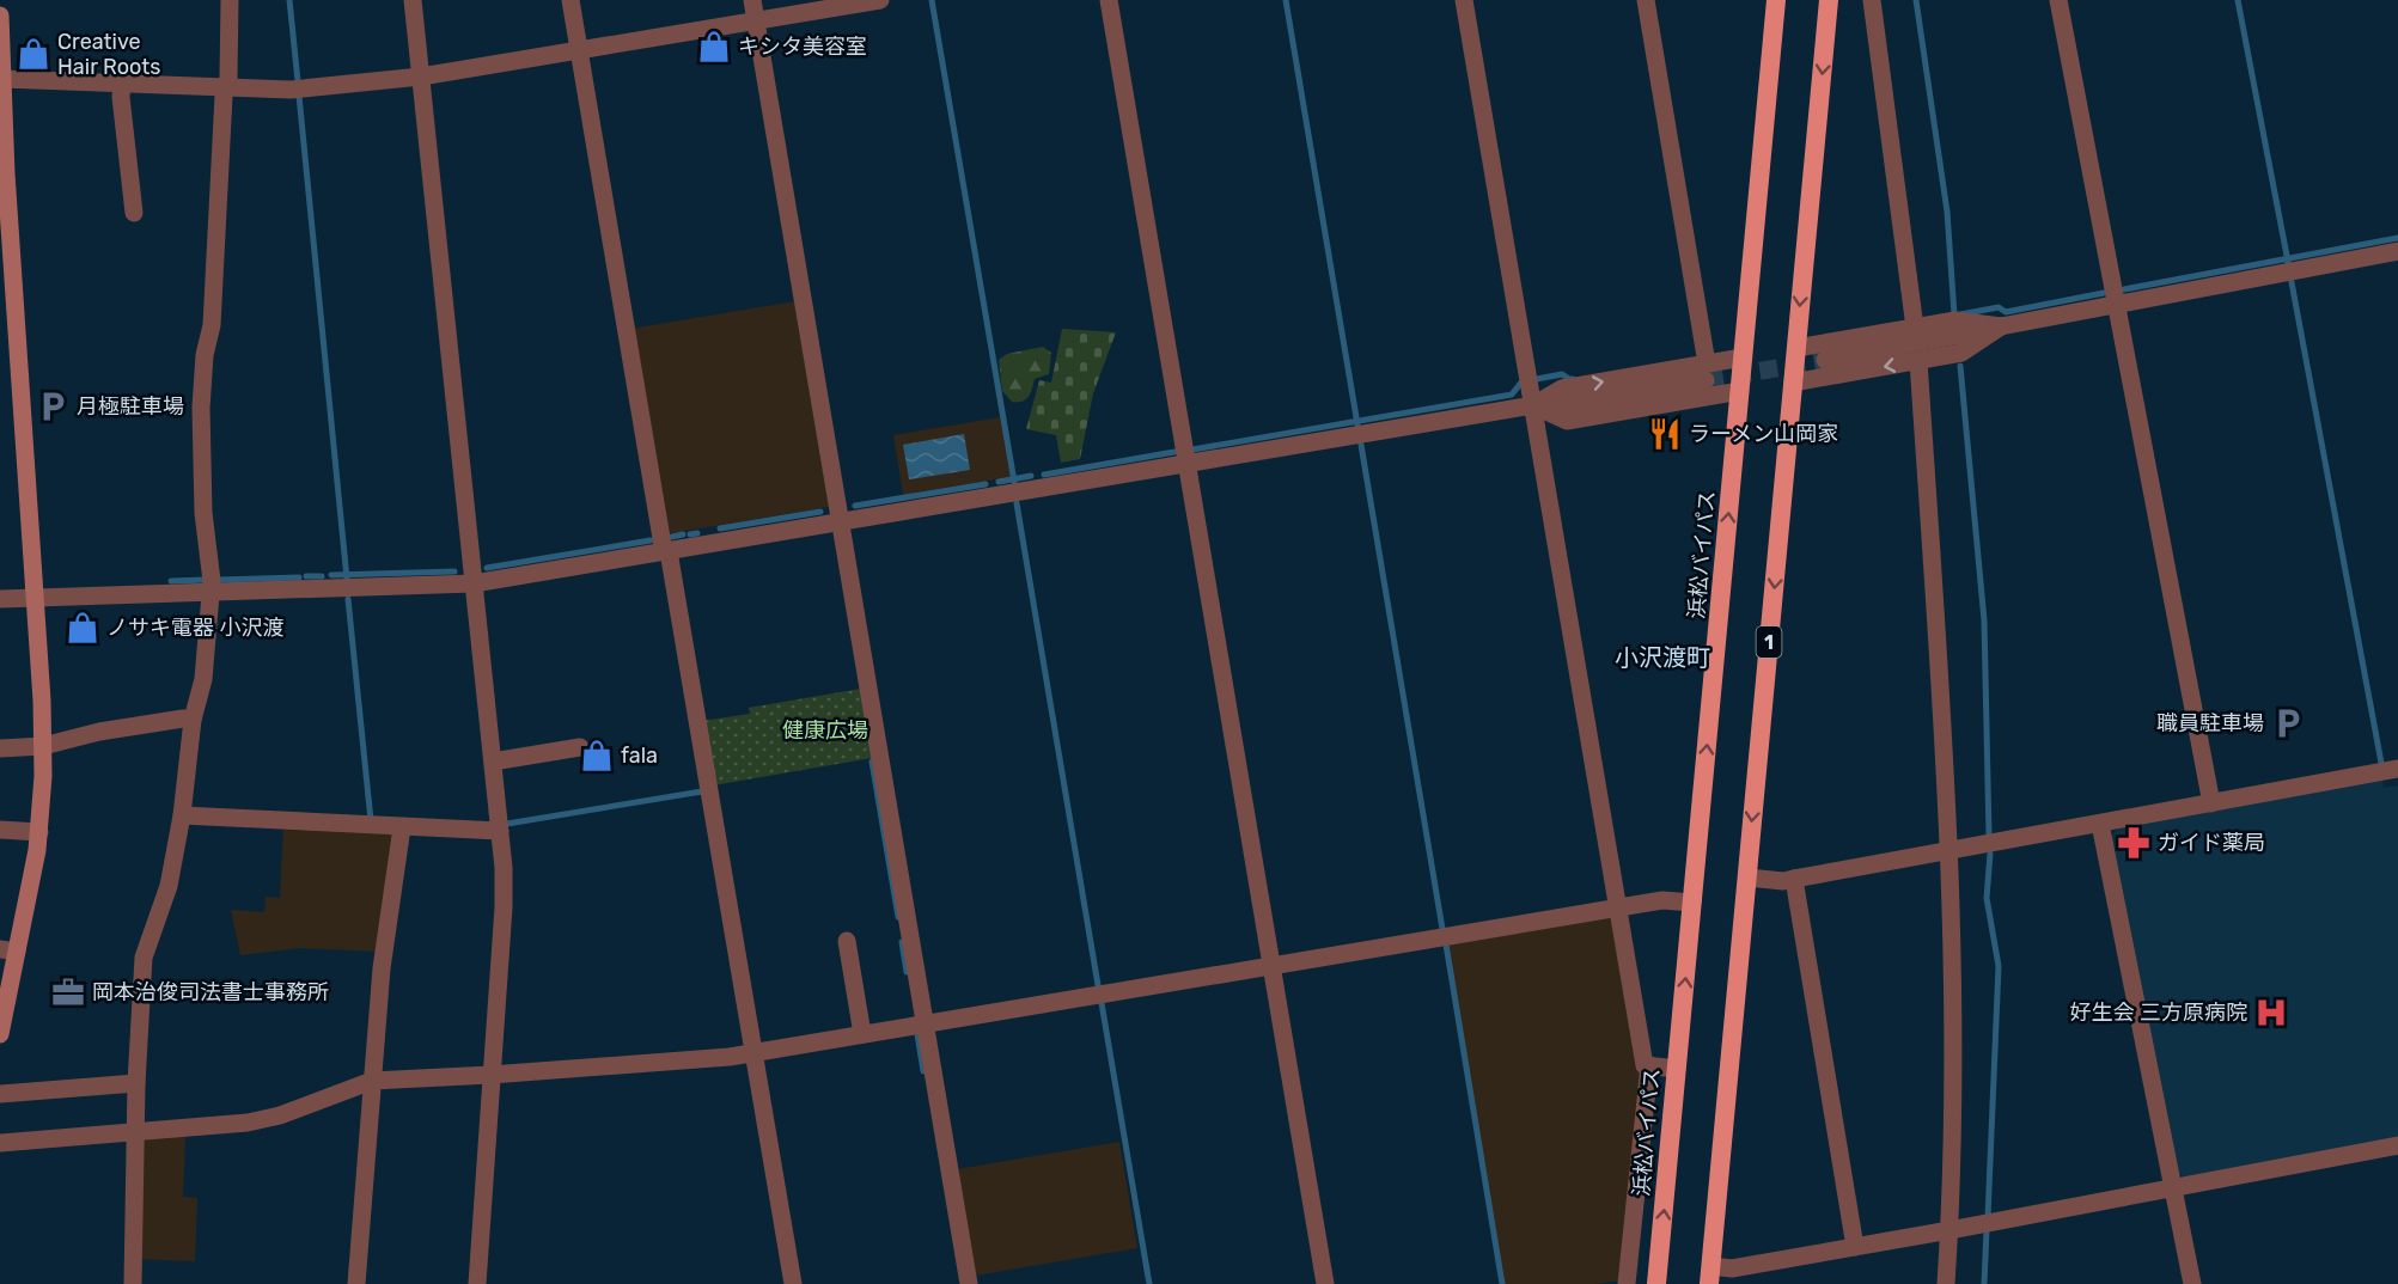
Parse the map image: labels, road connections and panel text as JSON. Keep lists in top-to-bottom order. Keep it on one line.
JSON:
{"streets":{"highway":["浜松バイパス","1"]},"districts":["小沢渡町"],"parks":["健康広場"],"places":{"shop":["キシタ美容室","Creative Hair Roots","ノサキ電器 小沢渡","fala"],"parking":["月極駐車場","職員駐車場"],"restaurant":["ラーメン山岡家"],"pharmacy":["ガイド薬局"],"office":["岡本治俊司法書士事務所"],"hospital":["好生会 三方原病院"]}}
